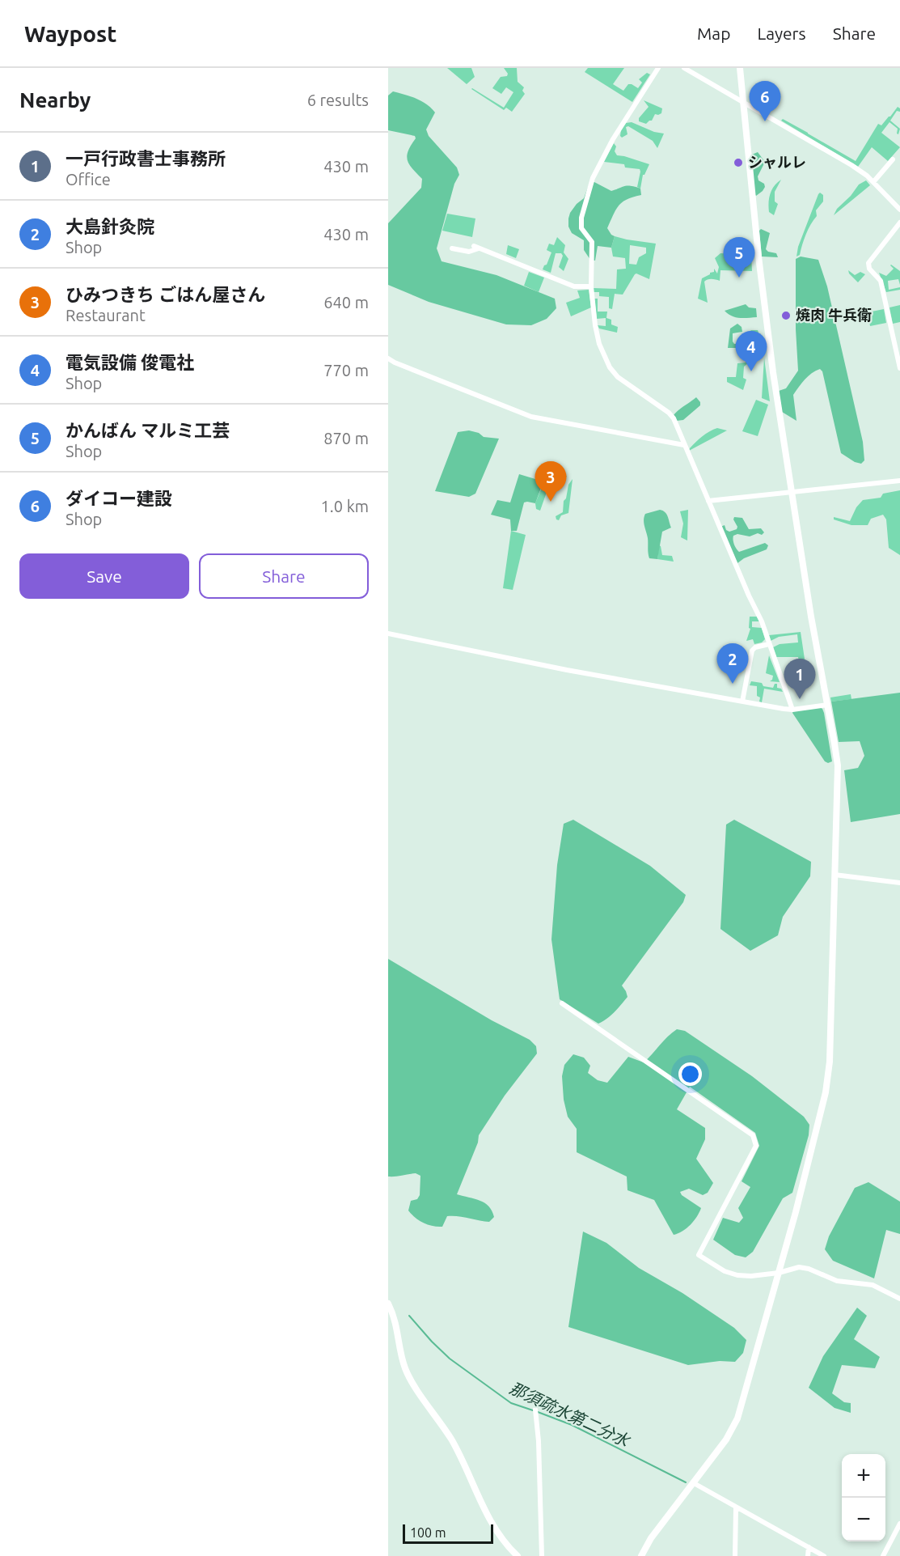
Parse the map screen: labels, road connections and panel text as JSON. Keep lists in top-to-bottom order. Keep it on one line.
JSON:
{"water":["那須疏水第二分水"],"places":["シャルレ","焼肉 牛兵衛"],"scale_bar":"100 m","page":{"header":"Waypost","nav":["Map","Layers","Share"],"heading":["Nearby","6 results"],"pins":["6","5","4","3","2","1"],"list":[{"mark":"1","name":"一戸行政書士事務所","note":"Office","value":"430 m"},{"mark":"2","name":"大島針灸院","note":"Shop","value":"430 m"},{"mark":"3","name":"ひみつきち ごはん屋さん","note":"Restaurant","value":"640 m"},{"mark":"4","name":"電気設備 俊電社","note":"Shop","value":"770 m"},{"mark":"5","name":"かんばん マルミ工芸","note":"Shop","value":"870 m"},{"mark":"6","name":"ダイコー建設","note":"Shop","value":"1.0 km"}],"buttons":["Save","Share"],"map_buttons":["+","−"],"scale":"100 m"}}
